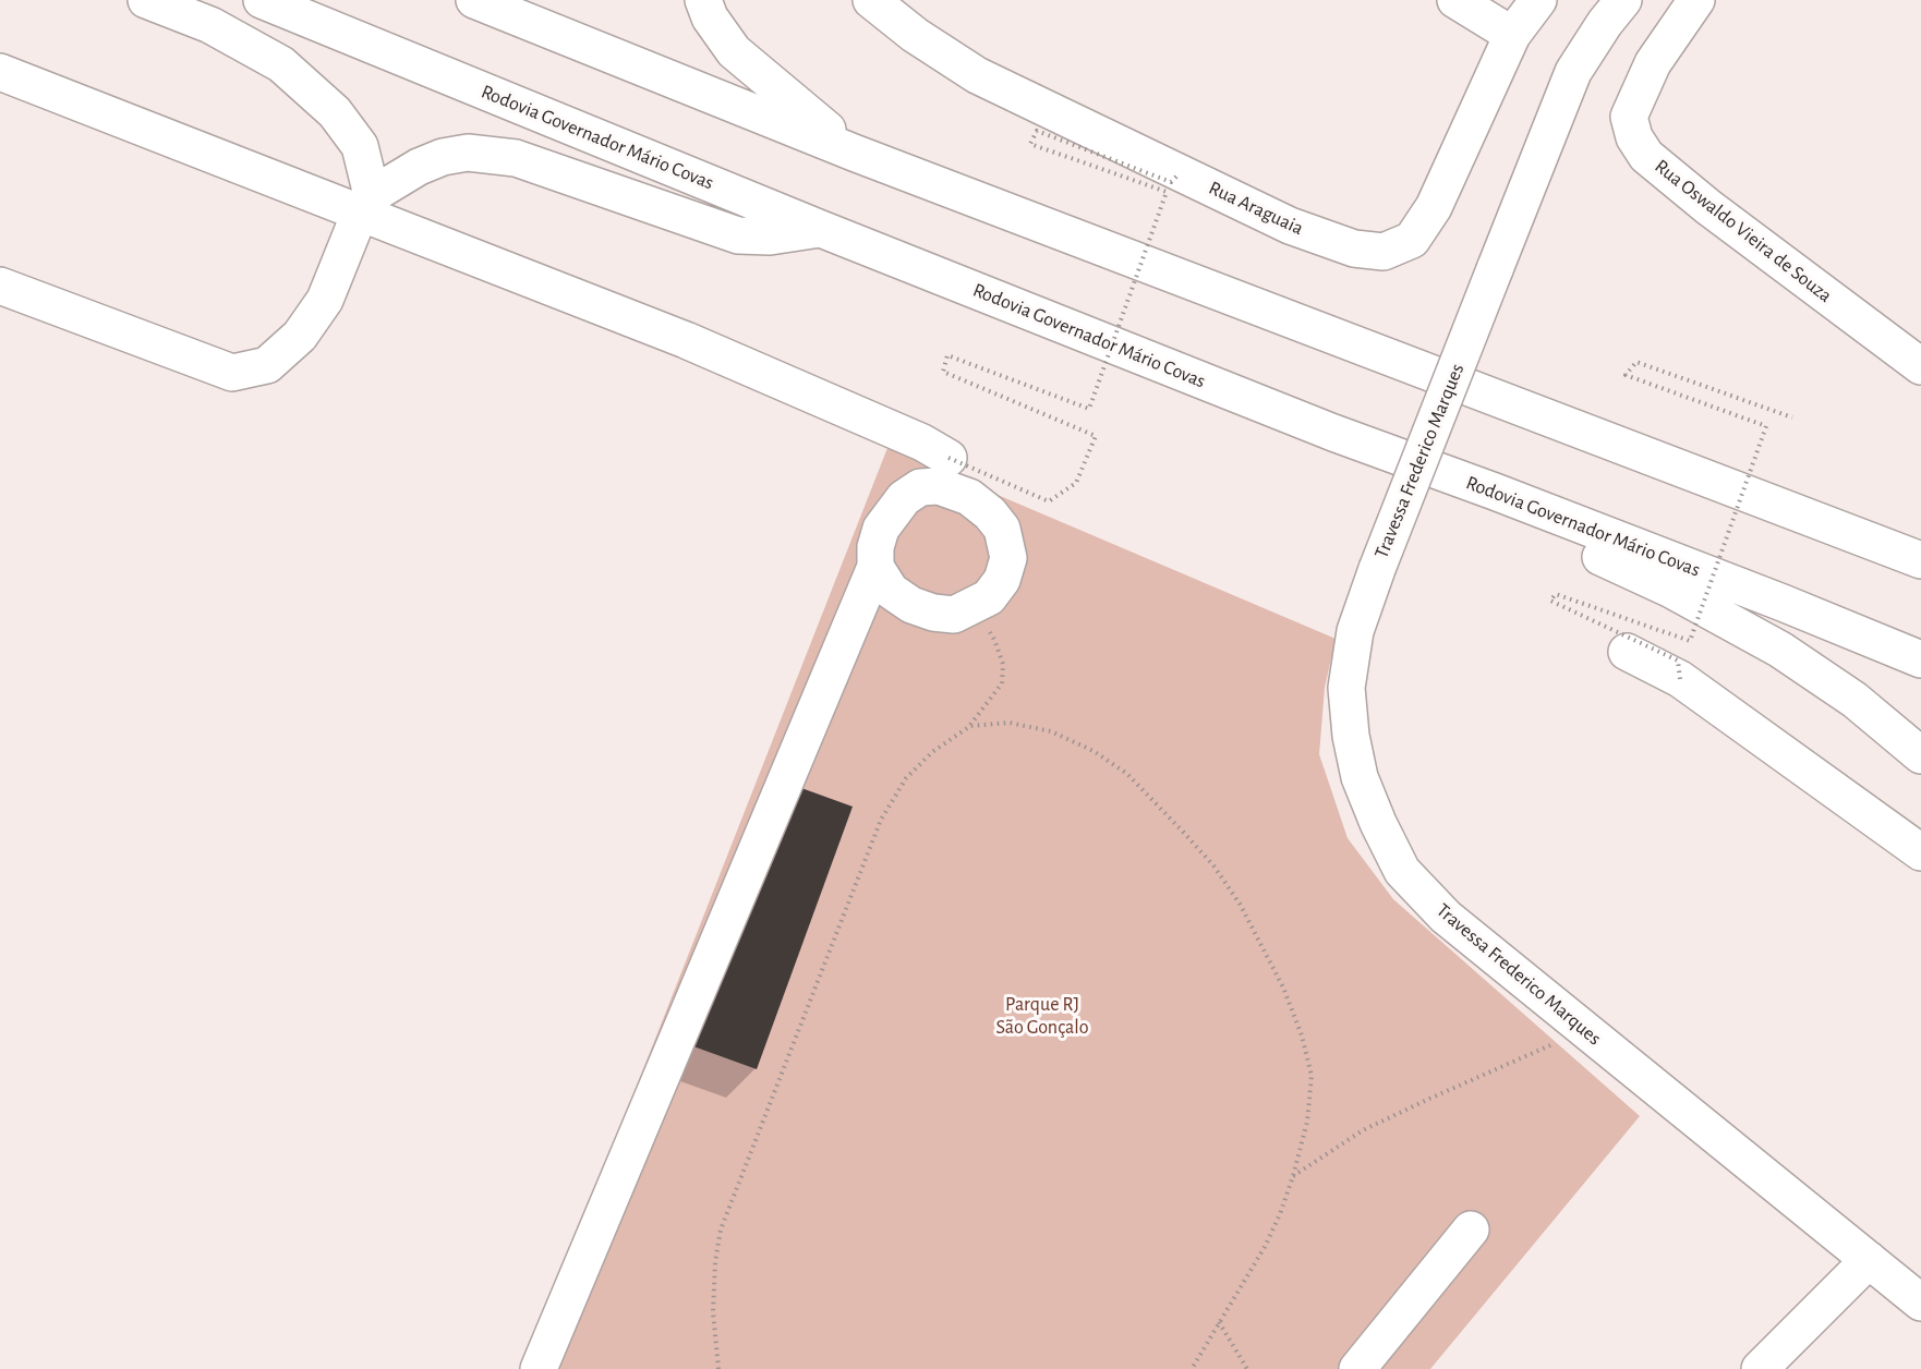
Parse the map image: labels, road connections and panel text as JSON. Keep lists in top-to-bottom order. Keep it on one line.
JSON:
{"streets":{"main road":["Rodovia Governador Mário Covas","Rua Araguaia","Rua Oswaldo Vieira de Souza","Travessa Frederico Marques"]},"parks":["Parque RJ São Gonçalo"]}
